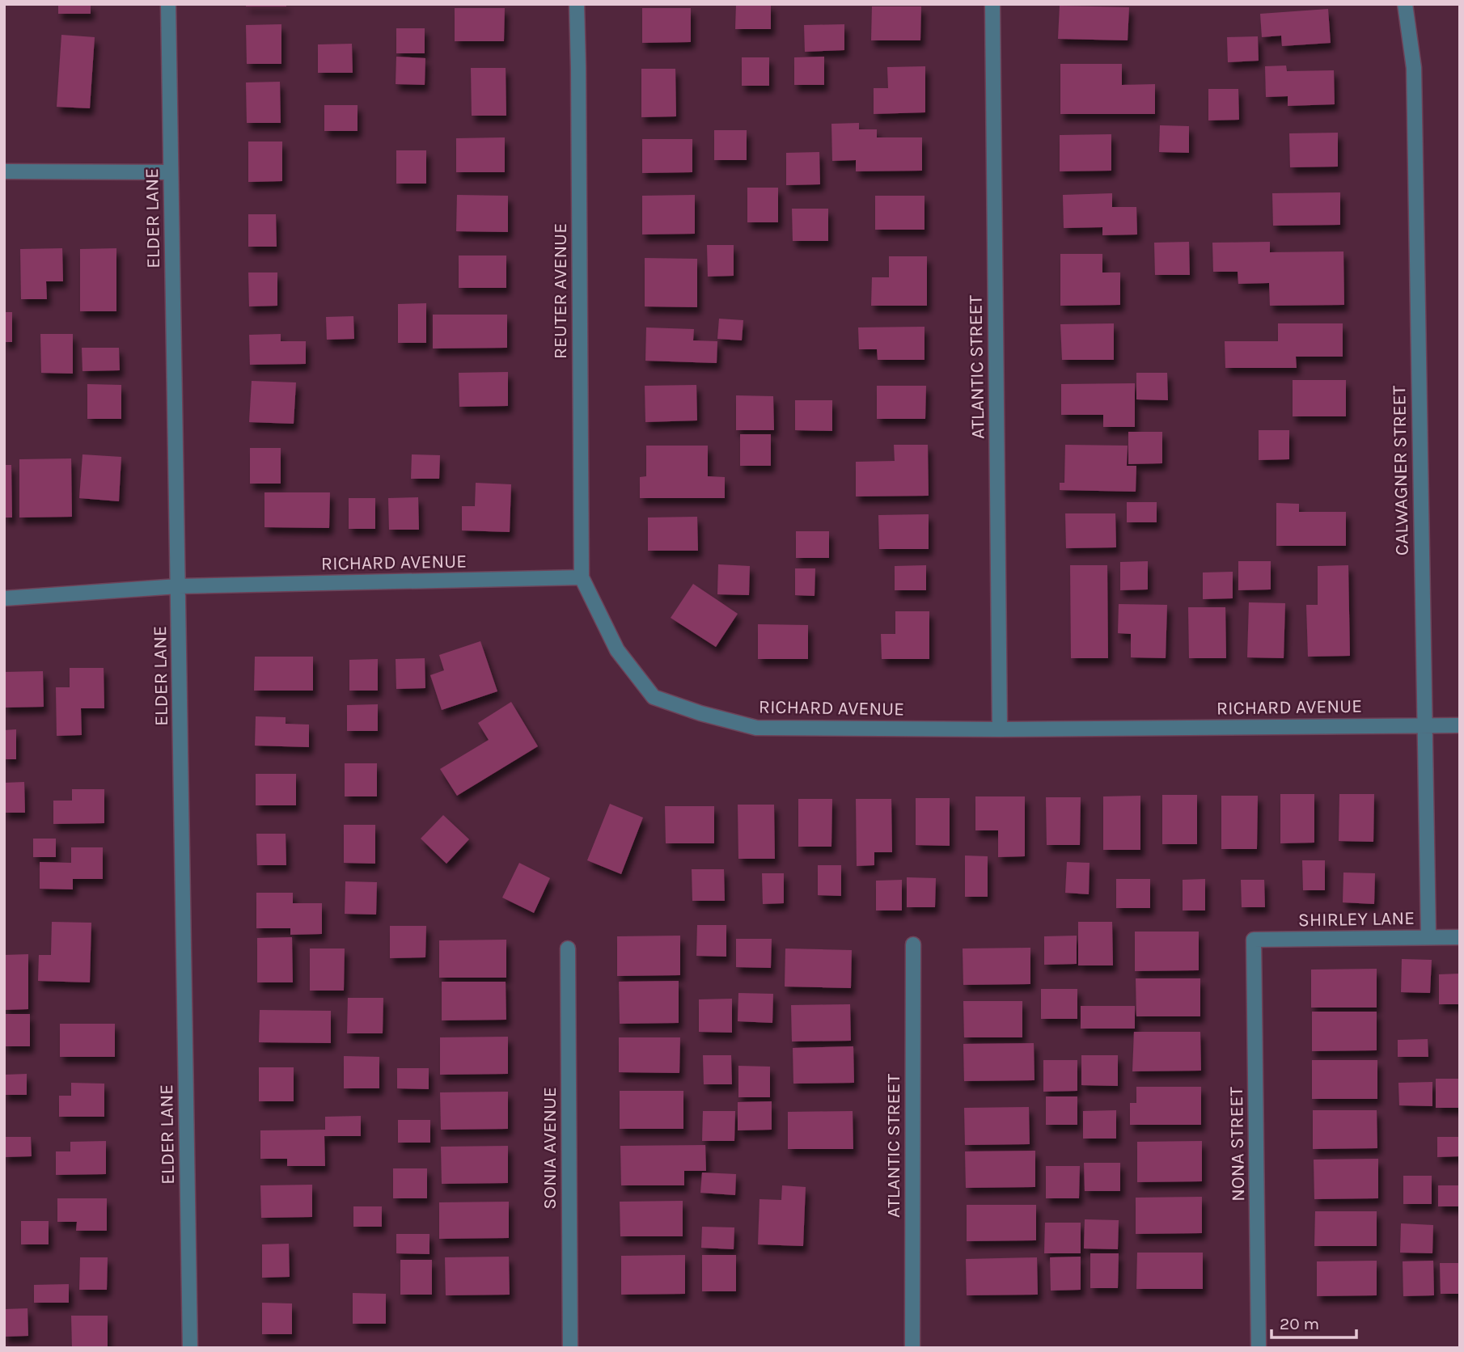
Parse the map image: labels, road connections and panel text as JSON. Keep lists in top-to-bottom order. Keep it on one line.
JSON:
{"streets":{"street":["ELDER LANE","REUTER AVENUE","ATLANTIC STREET","CALWAGNER STREET","RICHARD AVENUE","SHIRLEY LANE","NONA STREET","SONIA AVENUE"]},"crossings":[["ELDER LANE","RICHARD AVENUE"],["REUTER AVENUE","RICHARD AVENUE"],["ATLANTIC STREET","RICHARD AVENUE"],["CALWAGNER STREET","RICHARD AVENUE"],["CALWAGNER STREET","SHIRLEY LANE"],["SHIRLEY LANE","NONA STREET"]],"scale_bar":"20 m"}
